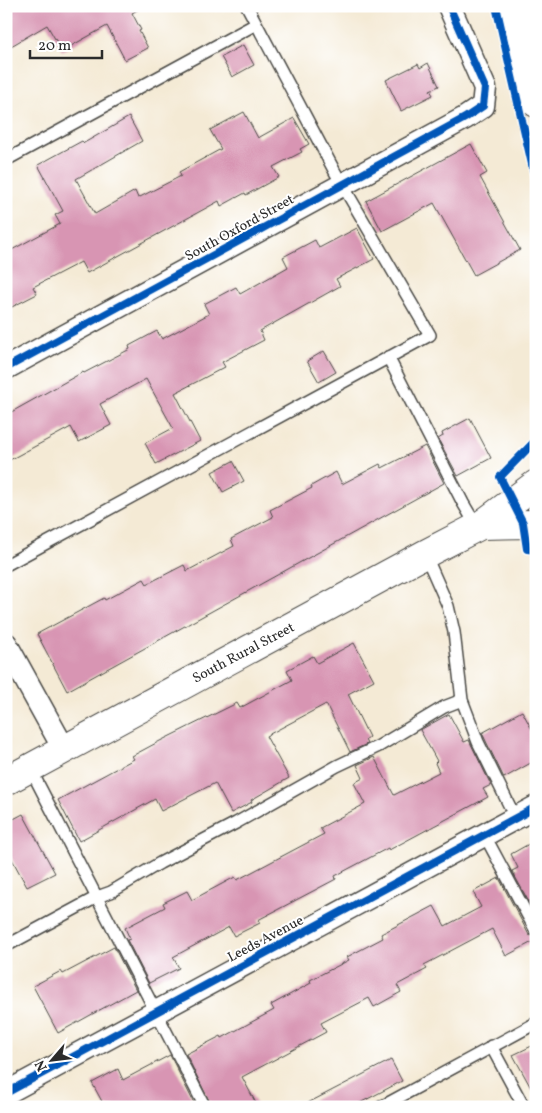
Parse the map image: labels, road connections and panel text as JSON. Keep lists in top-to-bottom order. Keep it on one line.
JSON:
{"streets":{"main road":["South Rural Street"],"street":["South Oxford Street","Leeds Avenue"]},"scale_bar":"20 m","north":"bottom left"}
